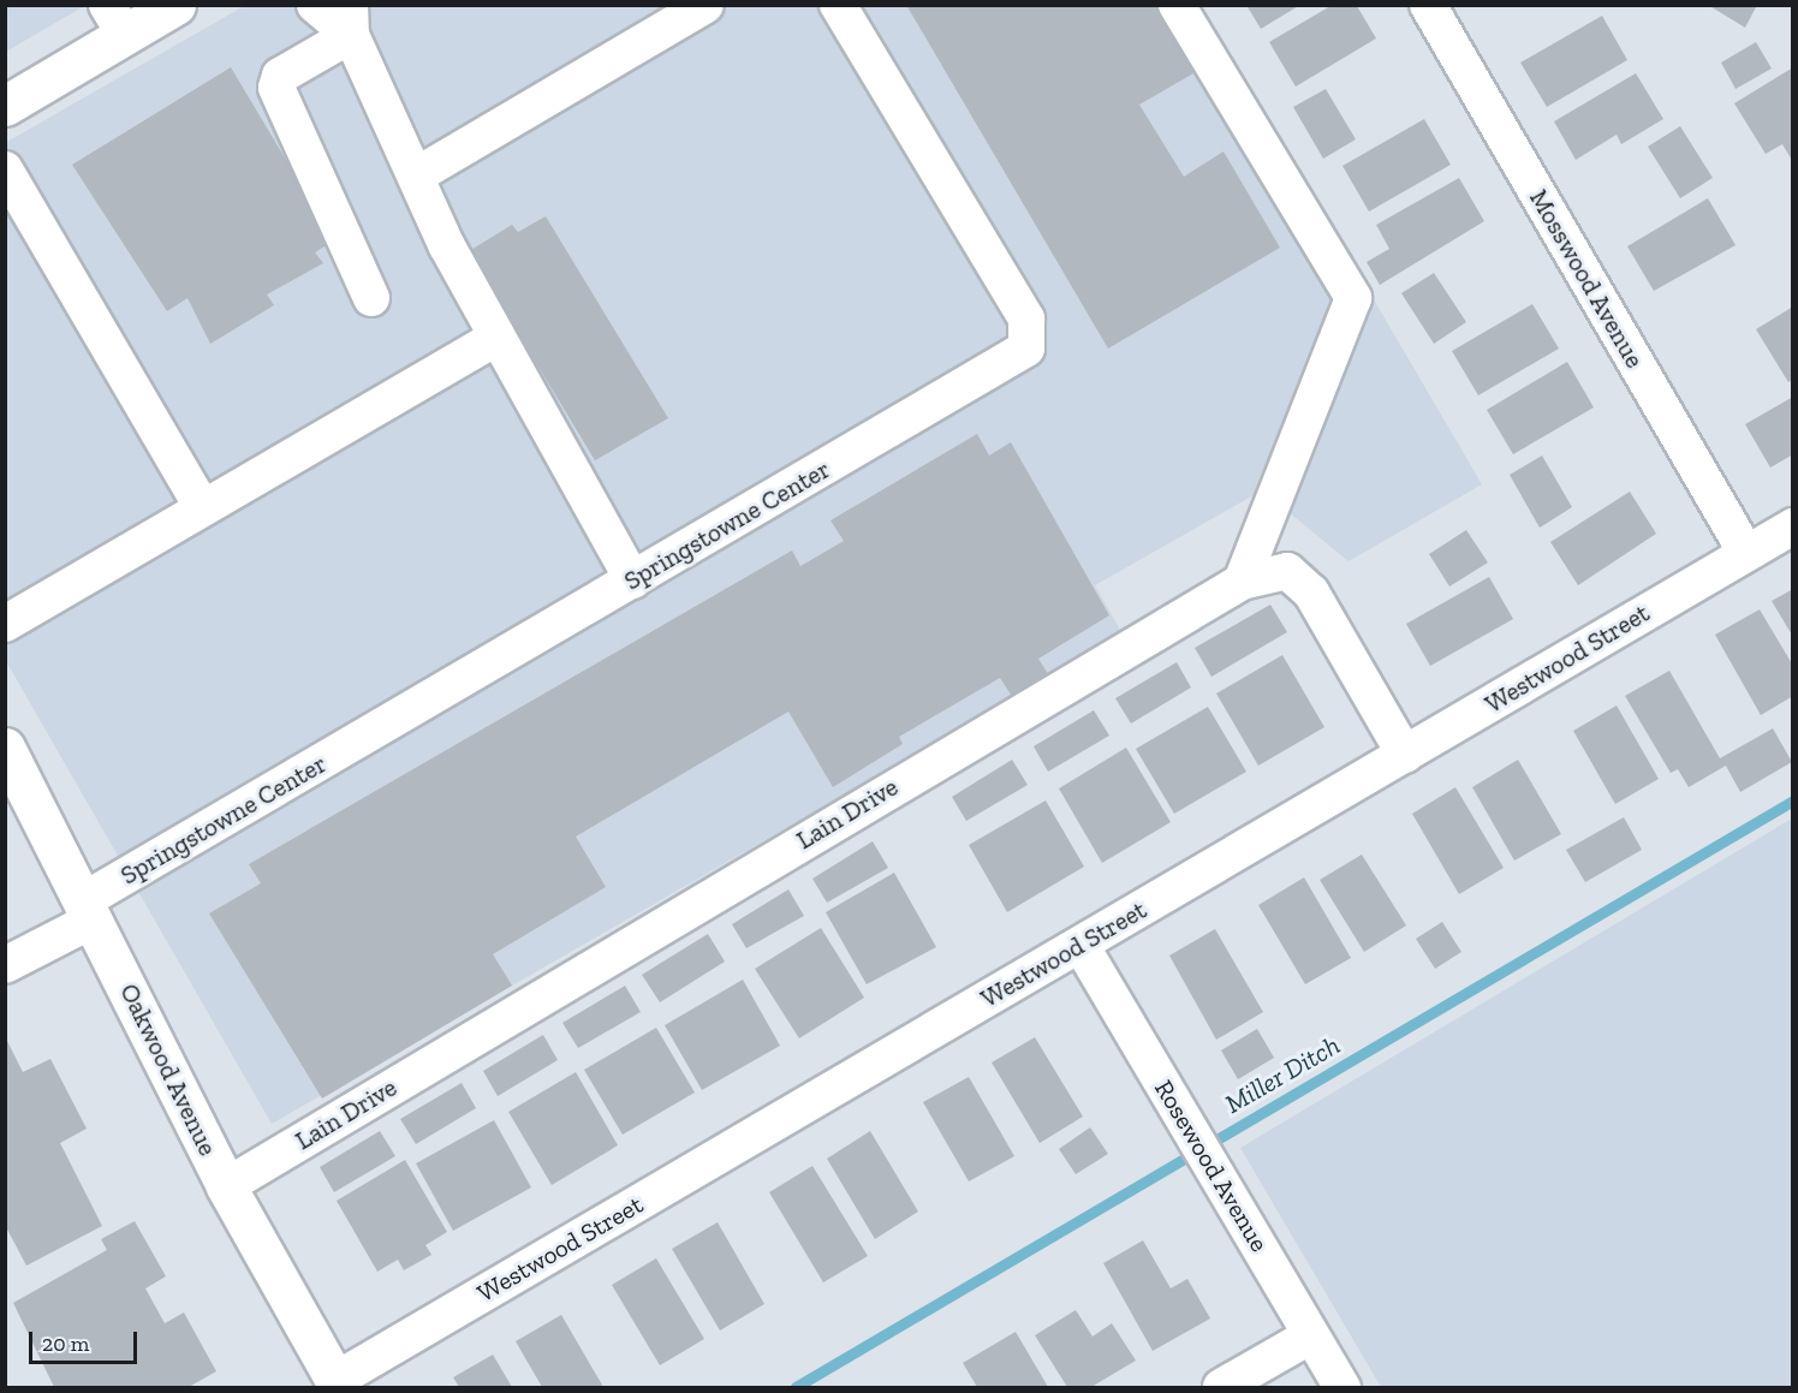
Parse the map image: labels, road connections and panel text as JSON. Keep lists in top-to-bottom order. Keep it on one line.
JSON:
{"streets":{"main road":["Oakwood Avenue"],"street":["Mosswood Avenue","Springstowne Center","Westwood Street","Lain Drive","Rosewood Avenue"]},"crossings":[["Mosswood Avenue","Westwood Street"],["Springstowne Center","Oakwood Avenue"],["Westwood Street","Lain Drive"],["Westwood Street","Oakwood Avenue"],["Westwood Street","Rosewood Avenue"],["Lain Drive","Oakwood Avenue"]],"water":["Miller Ditch"],"scale_bar":"20 m"}
